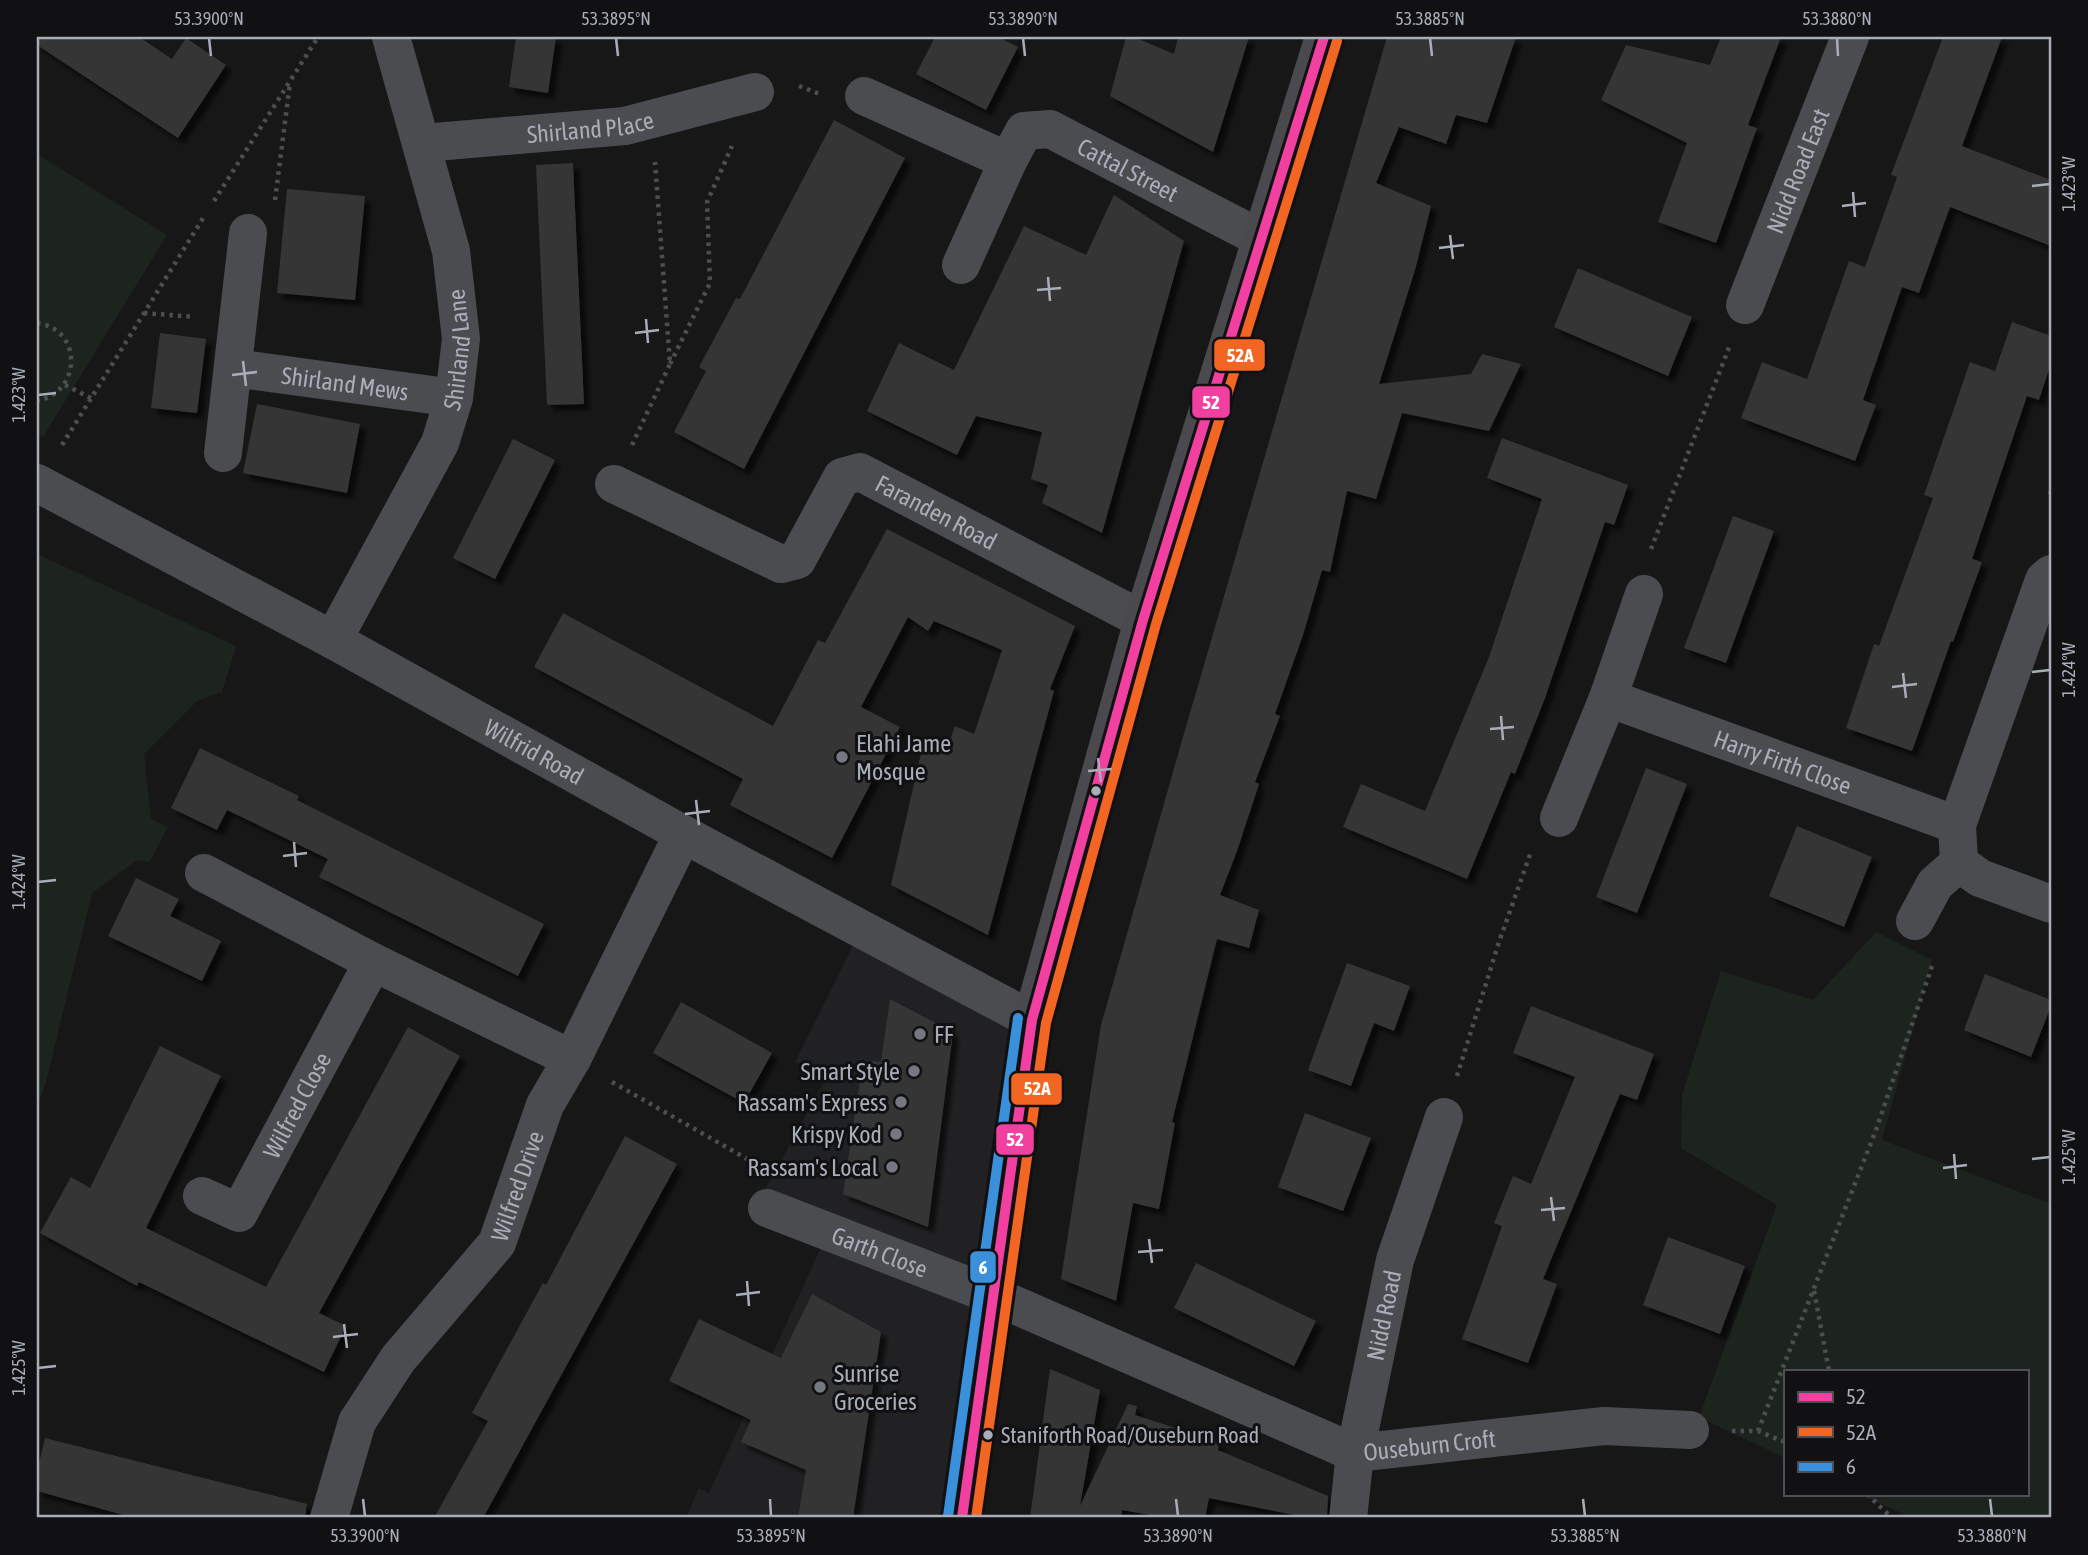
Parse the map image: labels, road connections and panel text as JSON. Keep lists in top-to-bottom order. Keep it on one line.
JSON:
{"streets":{"street":["Shirland Place","Cattal Street","Nidd Road East","Shirland Lane","Shirland Mews","Faranden Road","Wilfrid Road","Harry Firth Close","Wilfred Close","Wilfred Drive","Garth Close","Nidd Road","Ouseburn Croft"]},"crossings":[["Shirland Place","Shirland Lane"],["Shirland Lane","Shirland Mews"],["Shirland Lane","Wilfrid Road"],["Wilfrid Road","Wilfred Drive"],["Garth Close","Ouseburn Croft"],["Nidd Road","Ouseburn Croft"]],"places":["Elahi Jame Mosque","FF","Smart Style","Rassam's Express","Krispy Kod","Rassam's Local","Sunrise Groceries","Staniforth Road/Ouseburn Road"],"lines":["transit line 52","transit line 52A","transit line 6"],"legend":["52","52A","6"],"coordinates":["53.3900°N","53.3895°N","53.3890°N","53.3885°N","53.3880°N","1.423°W","1.424°W","1.425°W"]}
